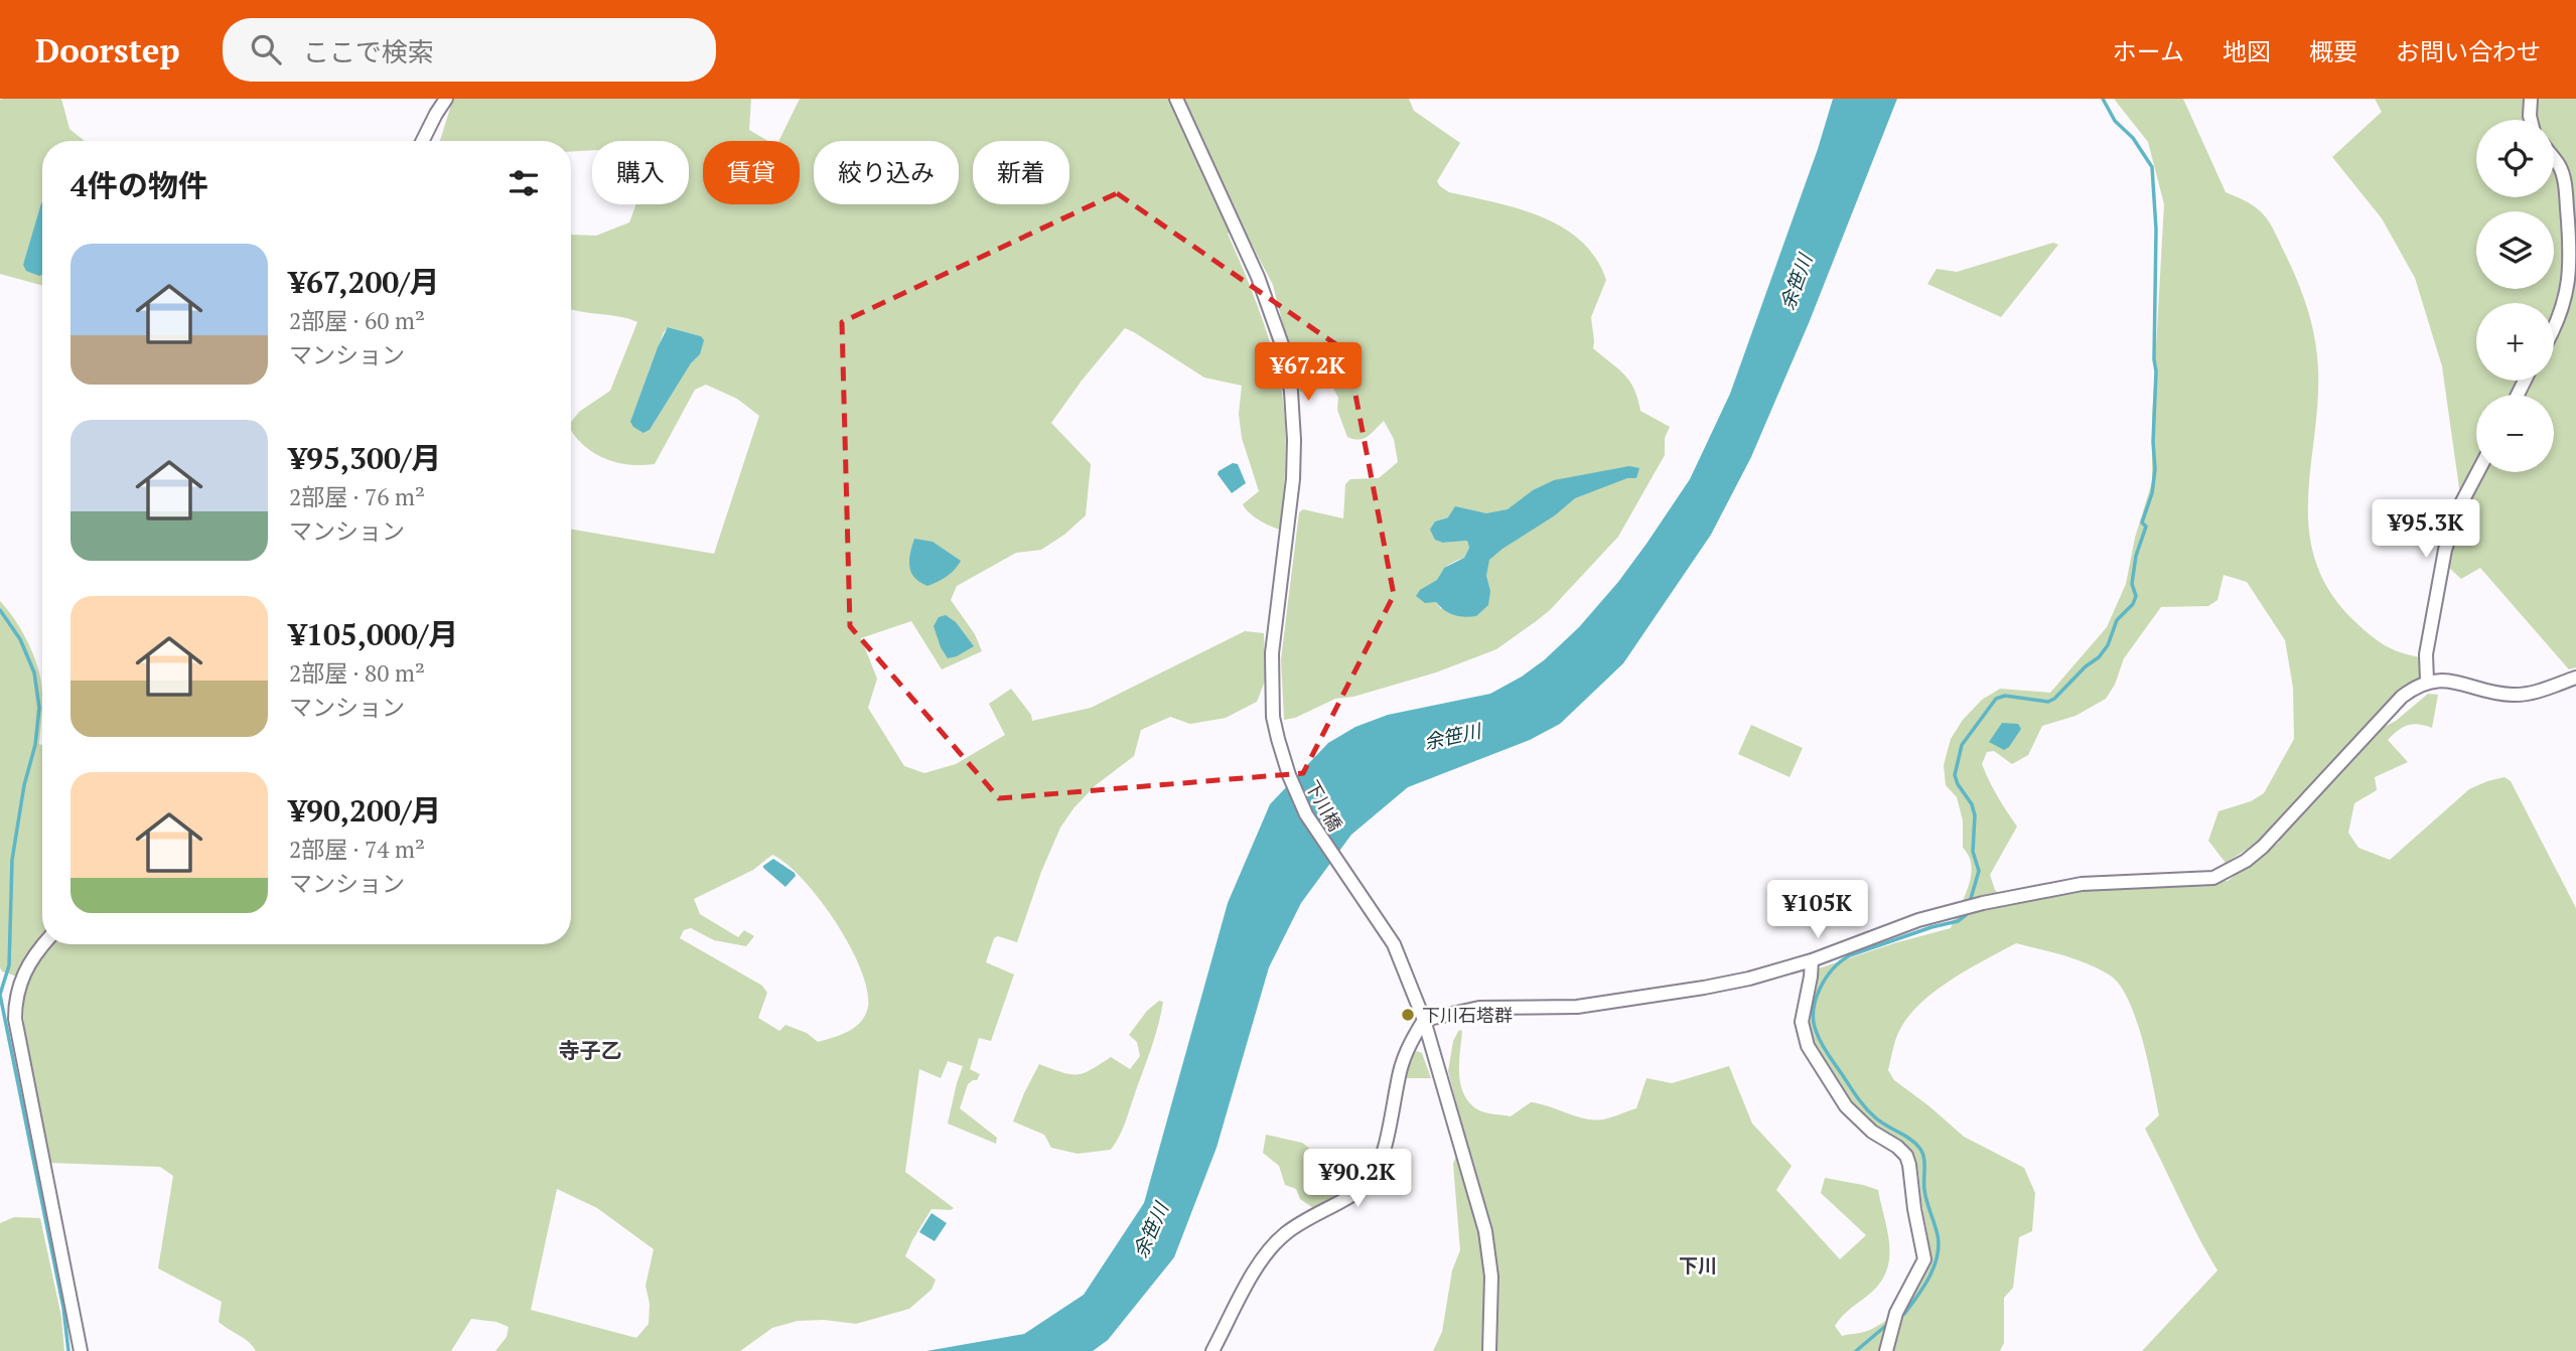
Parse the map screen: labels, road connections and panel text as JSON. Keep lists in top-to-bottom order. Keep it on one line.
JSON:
{"streets":{"street":["下川橋"]},"districts":["寺子乙","下川"],"water":["余笹川"],"places":["下川石塔群"],"page":{"header":"Doorstep","search":"ここで検索","nav":["ホーム","地図","概要","お問い合わせ"],"map_buttons":["+","−"],"chip":["購入","賃貸","絞り込み","新着"],"heading":"4件の物件","list":[{"name":"¥67,200/月","note":"2部屋 · 60 m² · マンション"},{"name":"¥95,300/月","note":"2部屋 · 76 m² · マンション"},{"name":"¥105,000/月","note":"2部屋 · 80 m² · マンション"},{"name":"¥90,200/月","note":"2部屋 · 74 m² · マンション"}],"price":["¥67.2K","¥95.3K","¥105K","¥90.2K"]}}
